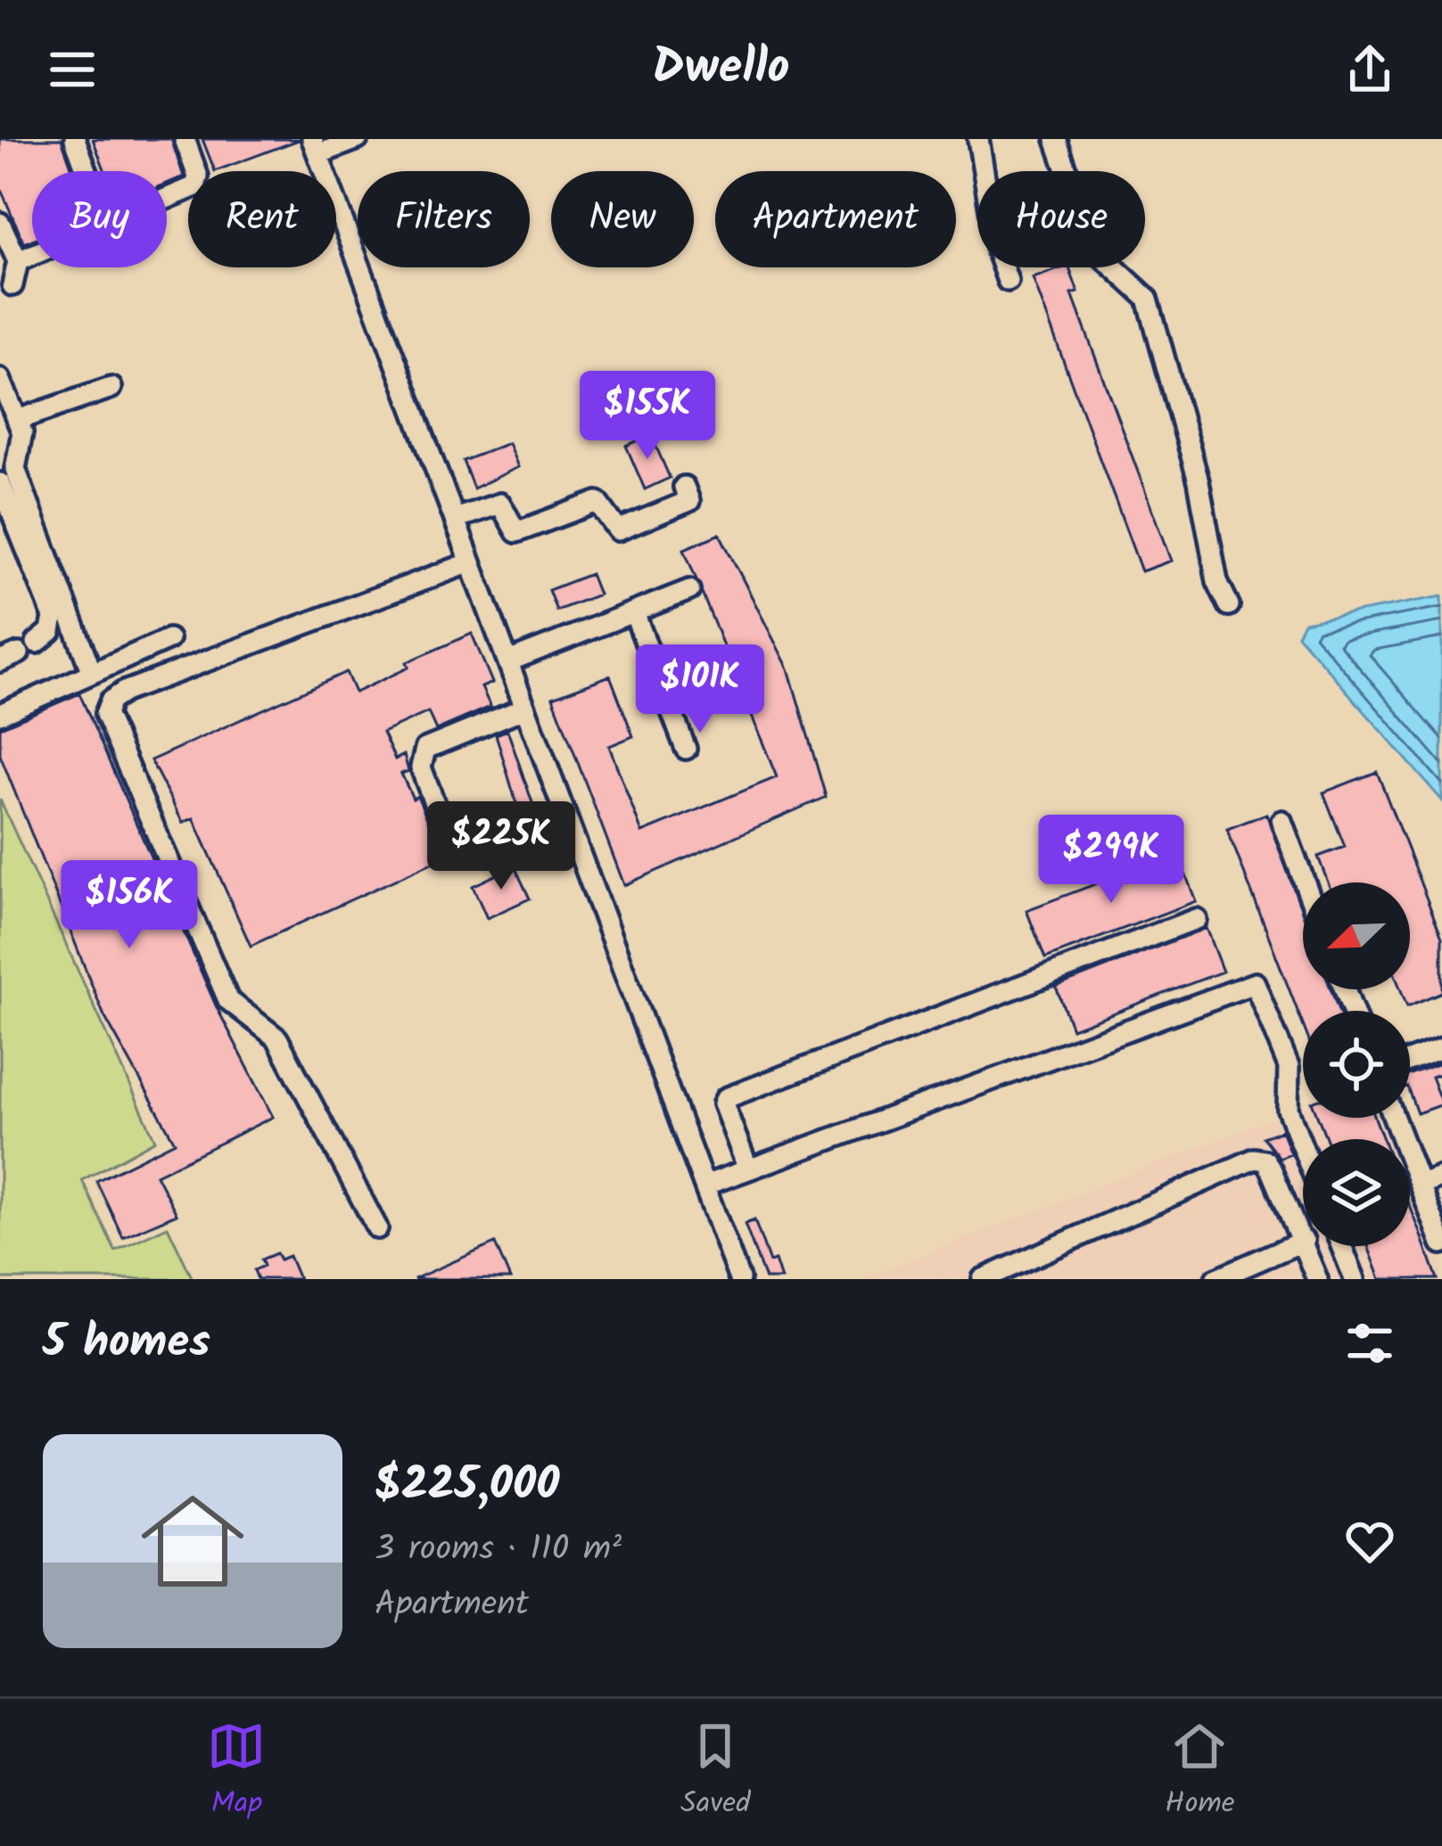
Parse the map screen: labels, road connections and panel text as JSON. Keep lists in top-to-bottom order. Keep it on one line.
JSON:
{"north":"bottom left","page":{"header":"Dwello","chip":["Buy","Rent","Filters","New","Apartment","House"],"price":["$155K","$101K","$225K","$299K","$156K"],"heading":"5 homes","list":[{"name":"$225,000","note":"3 rooms · 110 m² · Apartment"}],"tabs":["Map","Saved","Home"]}}
